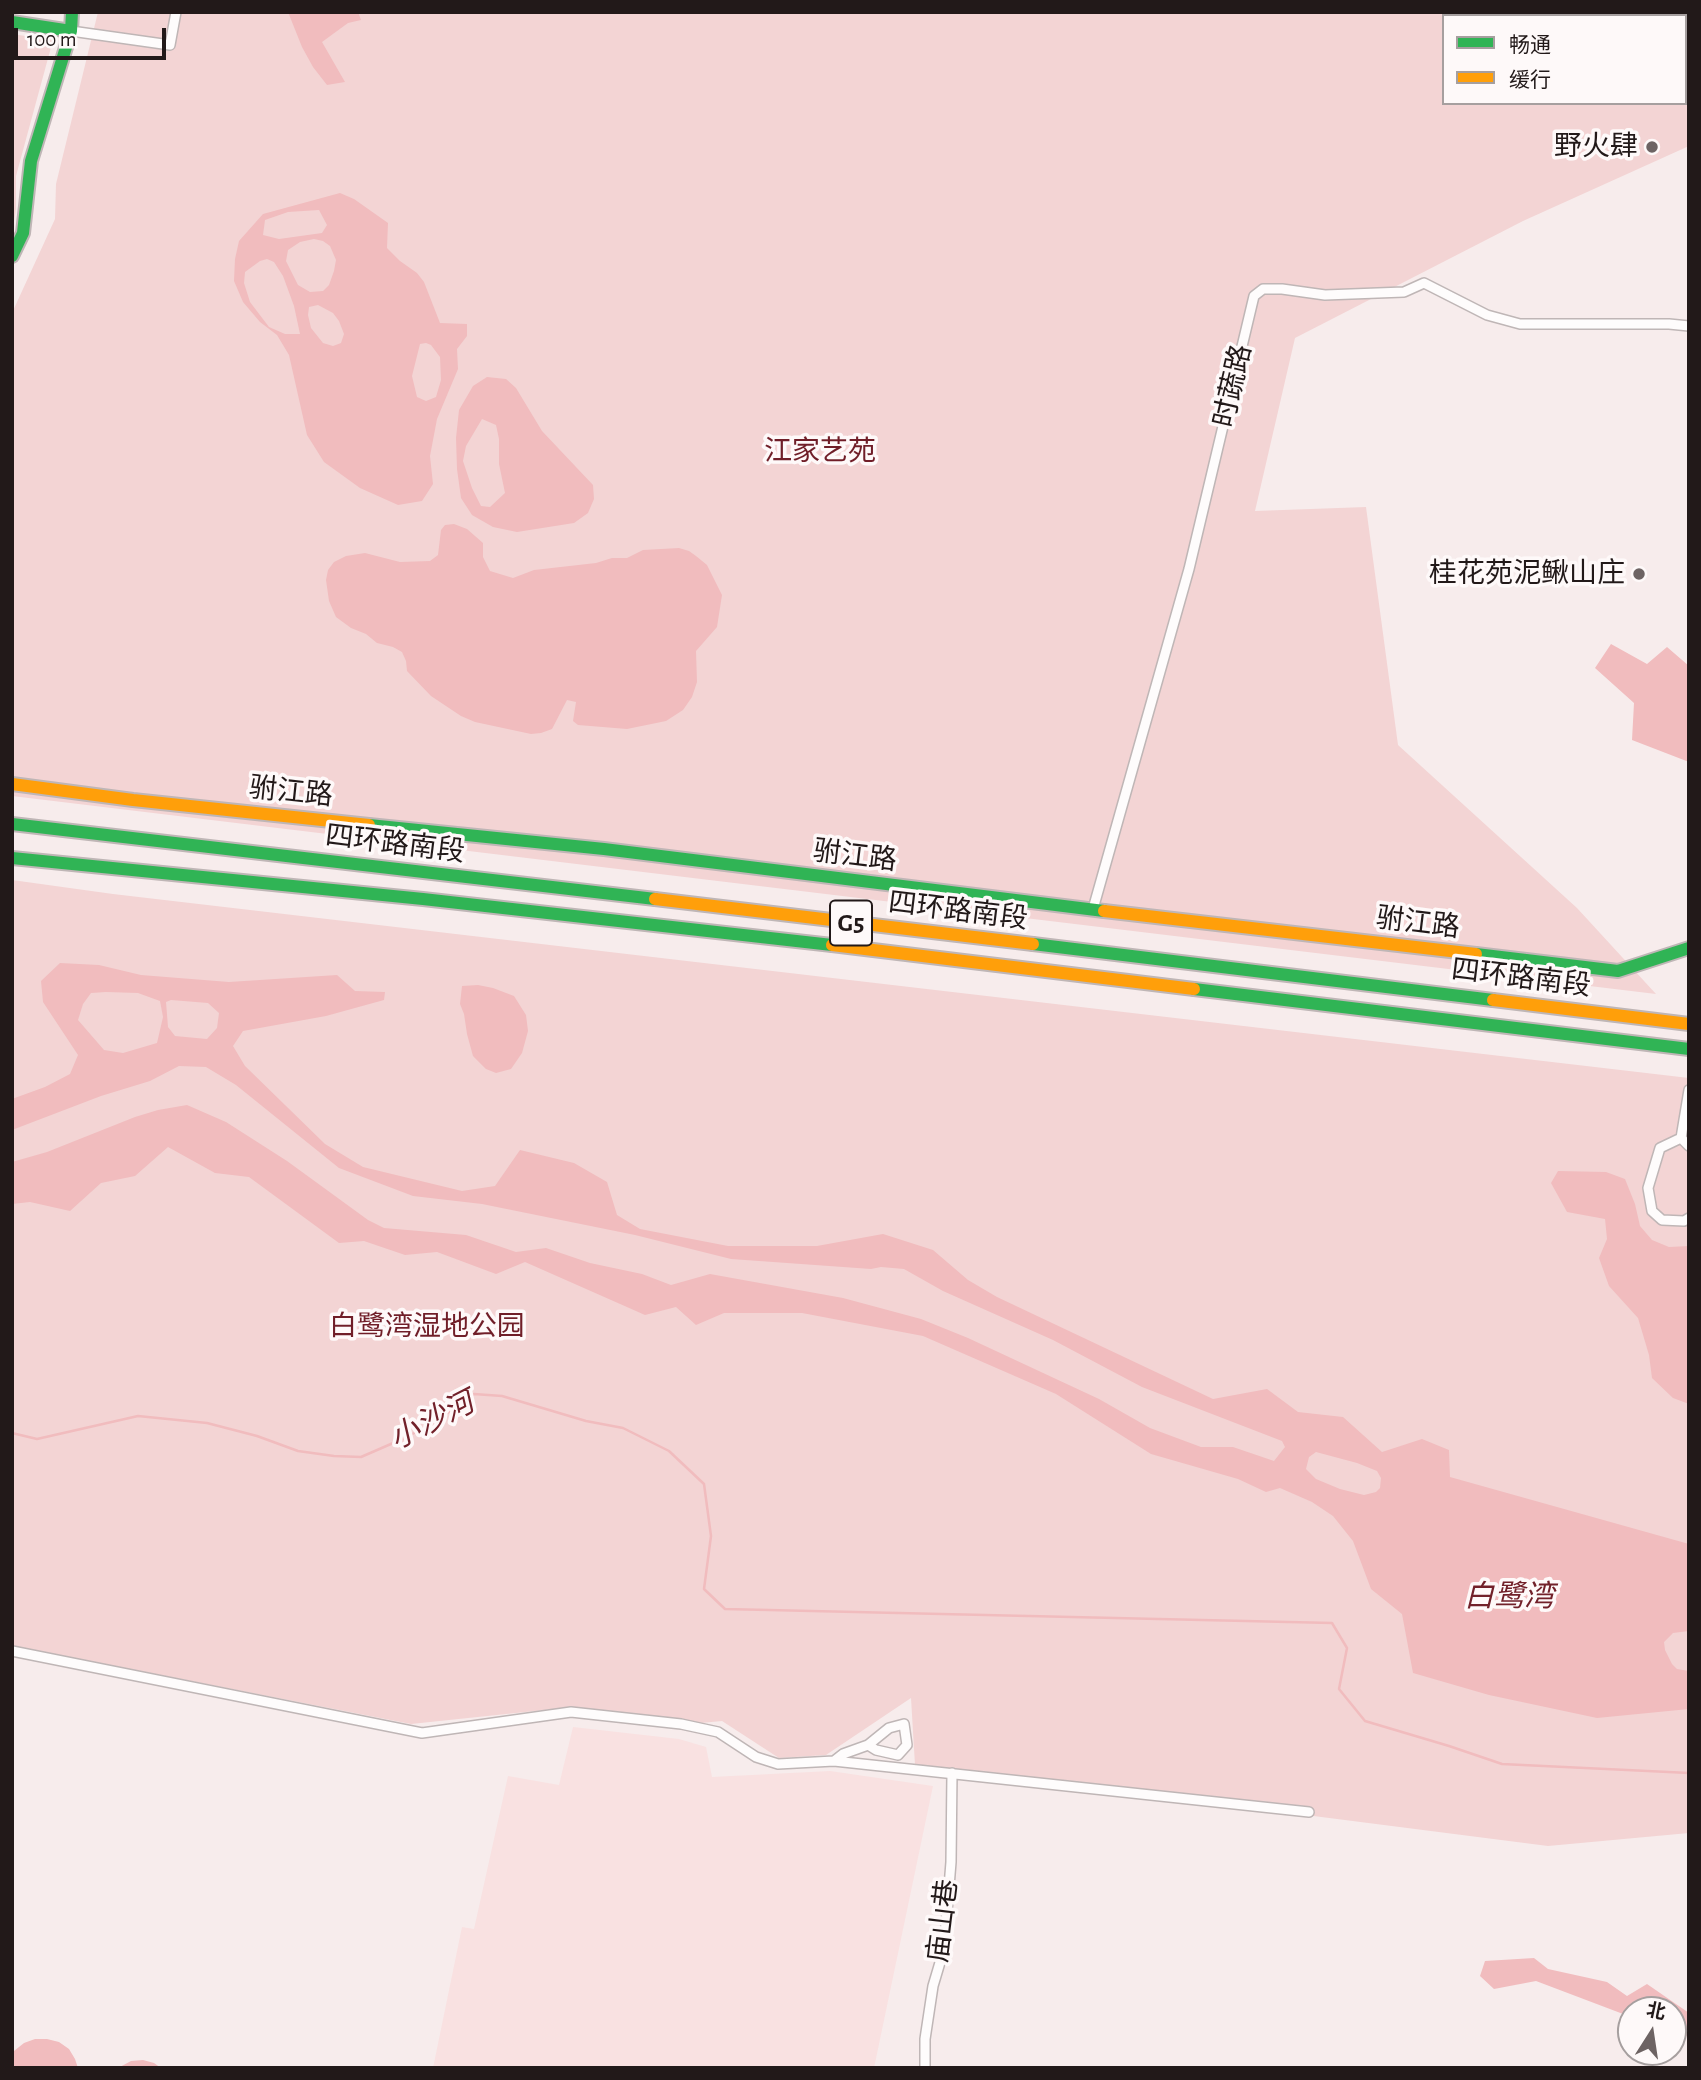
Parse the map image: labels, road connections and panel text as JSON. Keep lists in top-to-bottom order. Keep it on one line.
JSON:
{"streets":{"main road":["驸江路","四环路南段","G5"],"street":["时蔬路","庙山巷"]},"crossings":[["时蔬路","驸江路"]],"water":["小沙河","白鹭湾"],"parks":["江家艺苑","白鹭湾湿地公园"],"places":["野火肆","桂花苑泥鳅山庄"],"legend":["畅通","缓行"],"scale_bar":"100 m","north":"top"}
